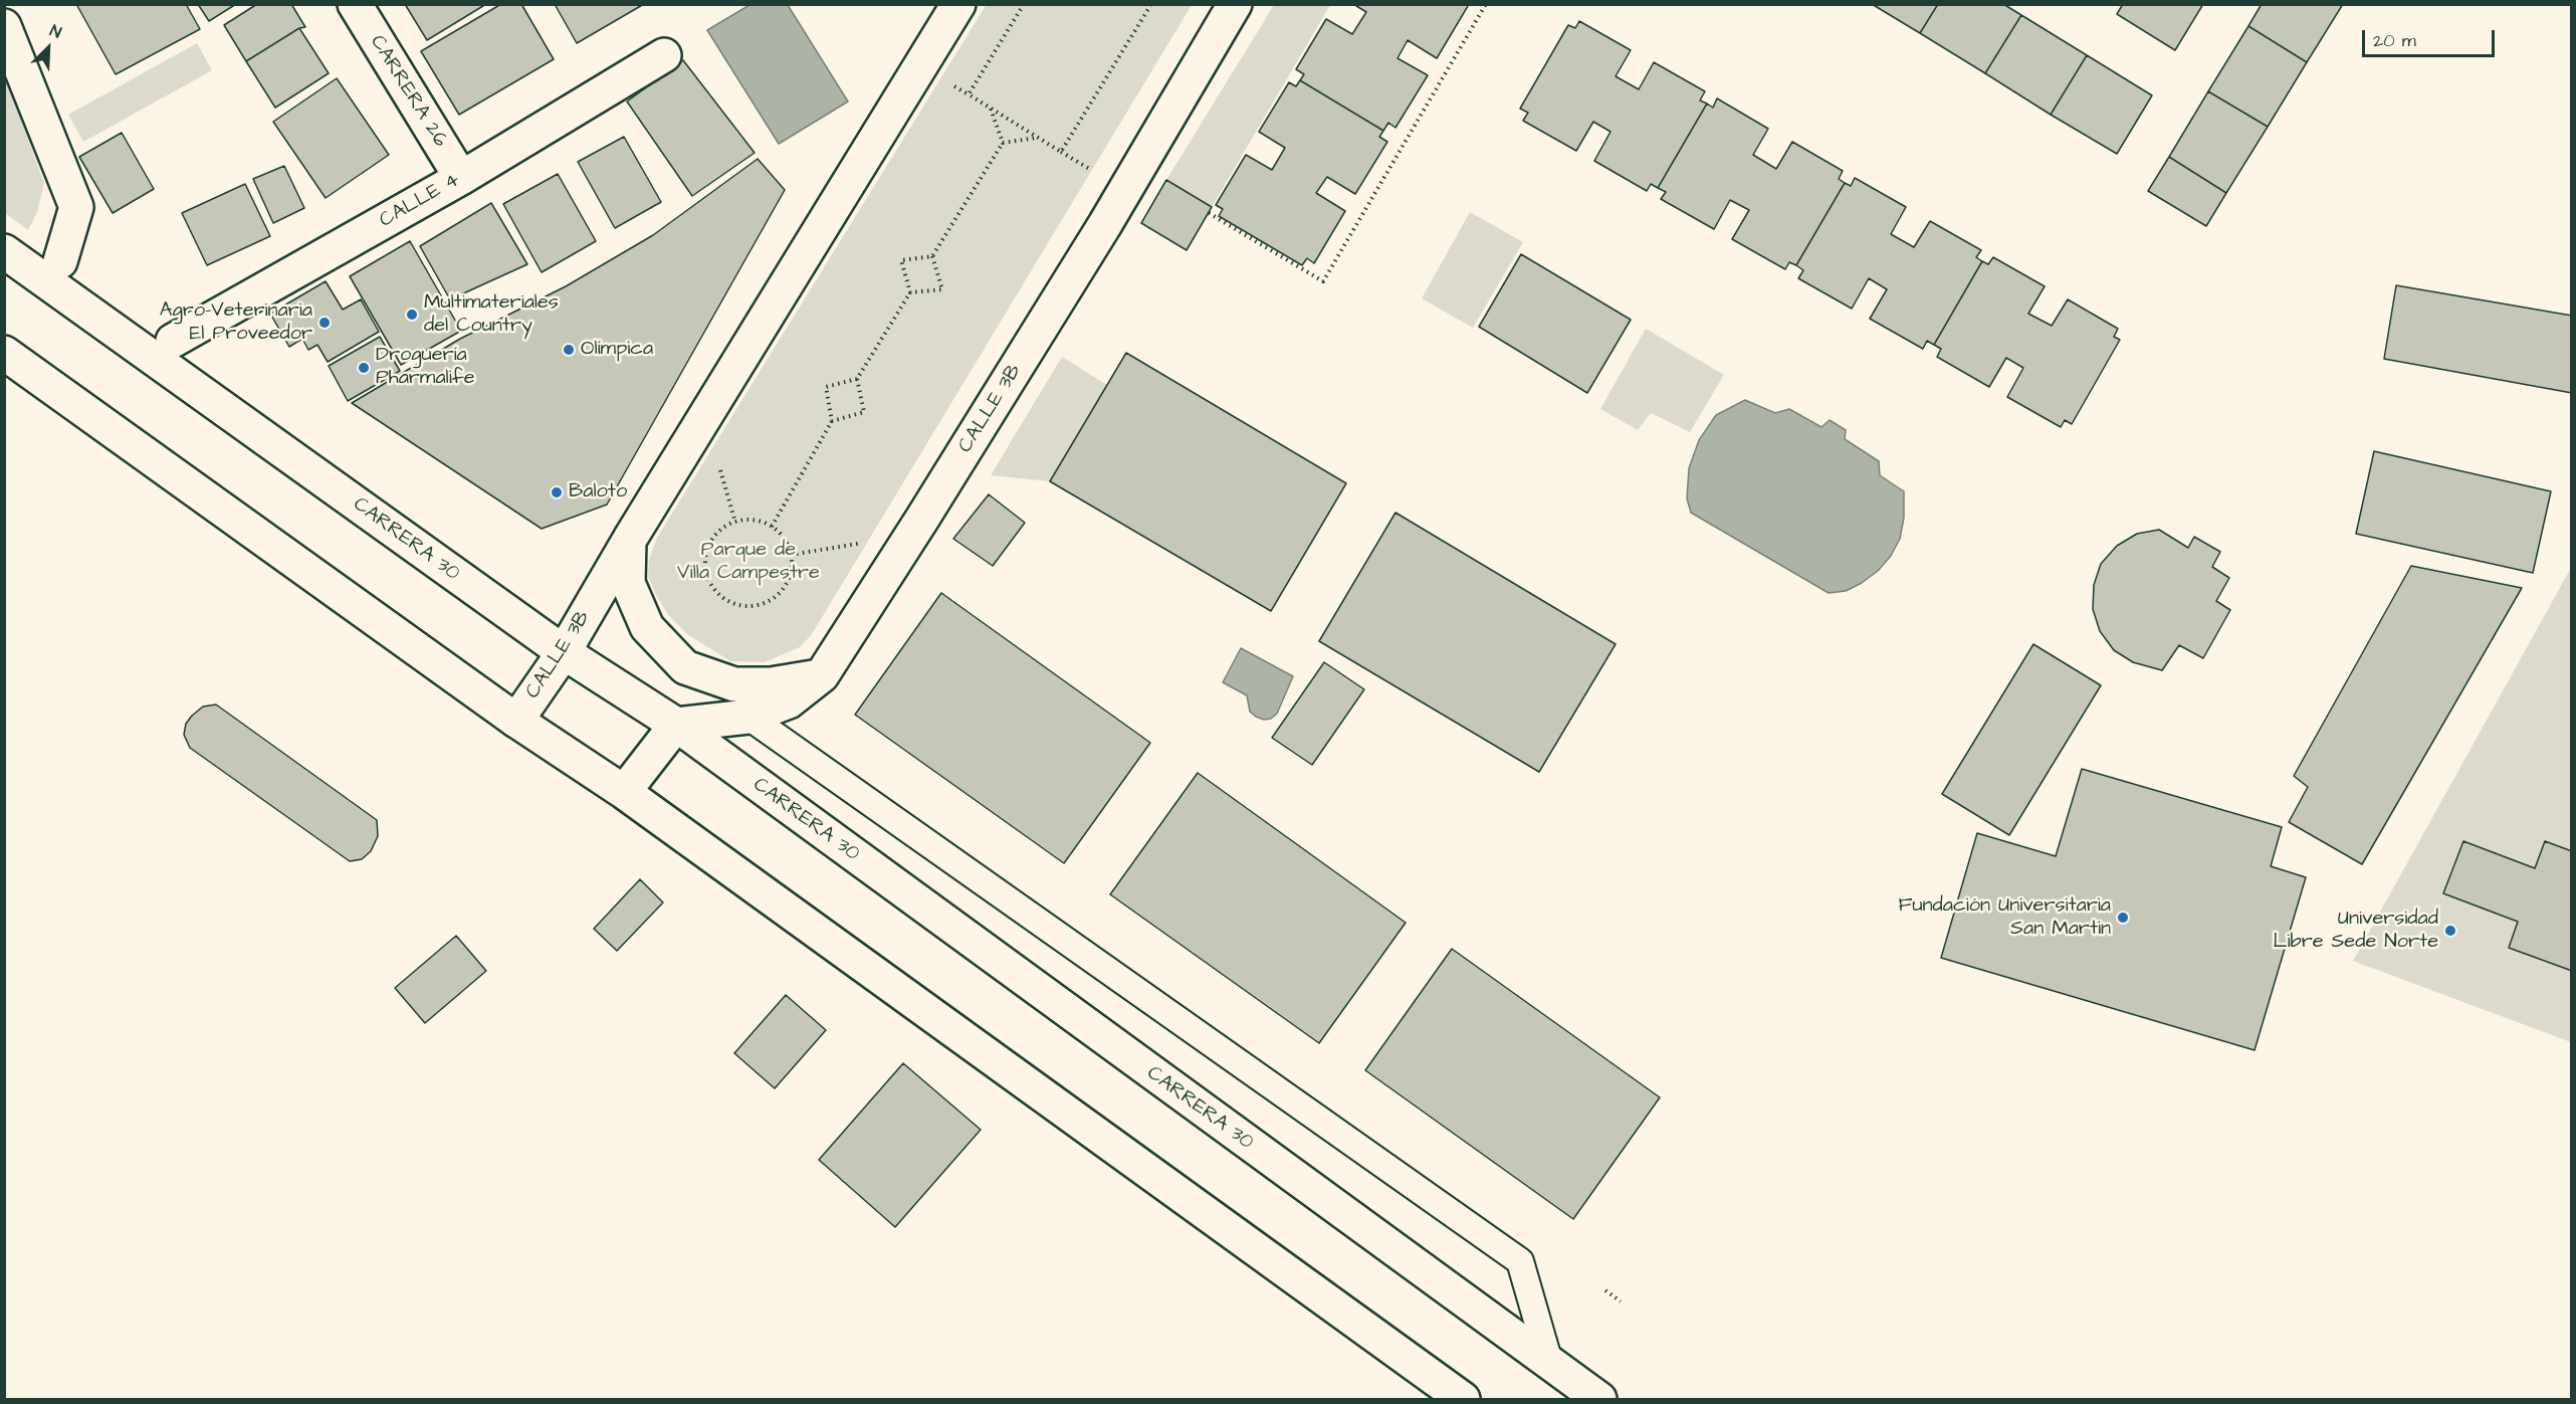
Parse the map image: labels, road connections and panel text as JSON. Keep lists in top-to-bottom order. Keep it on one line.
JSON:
{"streets":{"main road":["CARRERA 26","CALLE 4","CALLE 3B","CARRERA 30"]},"crossings":[["CARRERA 26","CALLE 4"],["CALLE 3B","CARRERA 30"]],"parks":["Parque de Villa Campestre"],"places":["Multimateriales del Country","Agro-Veterinaria El Proveedor","Olímpica","Droguería Pharmalife","Baloto","Fundación Universitaria San Martin","Universidad Libre Sede Norte"],"scale_bar":"20 m","north":"top right"}
